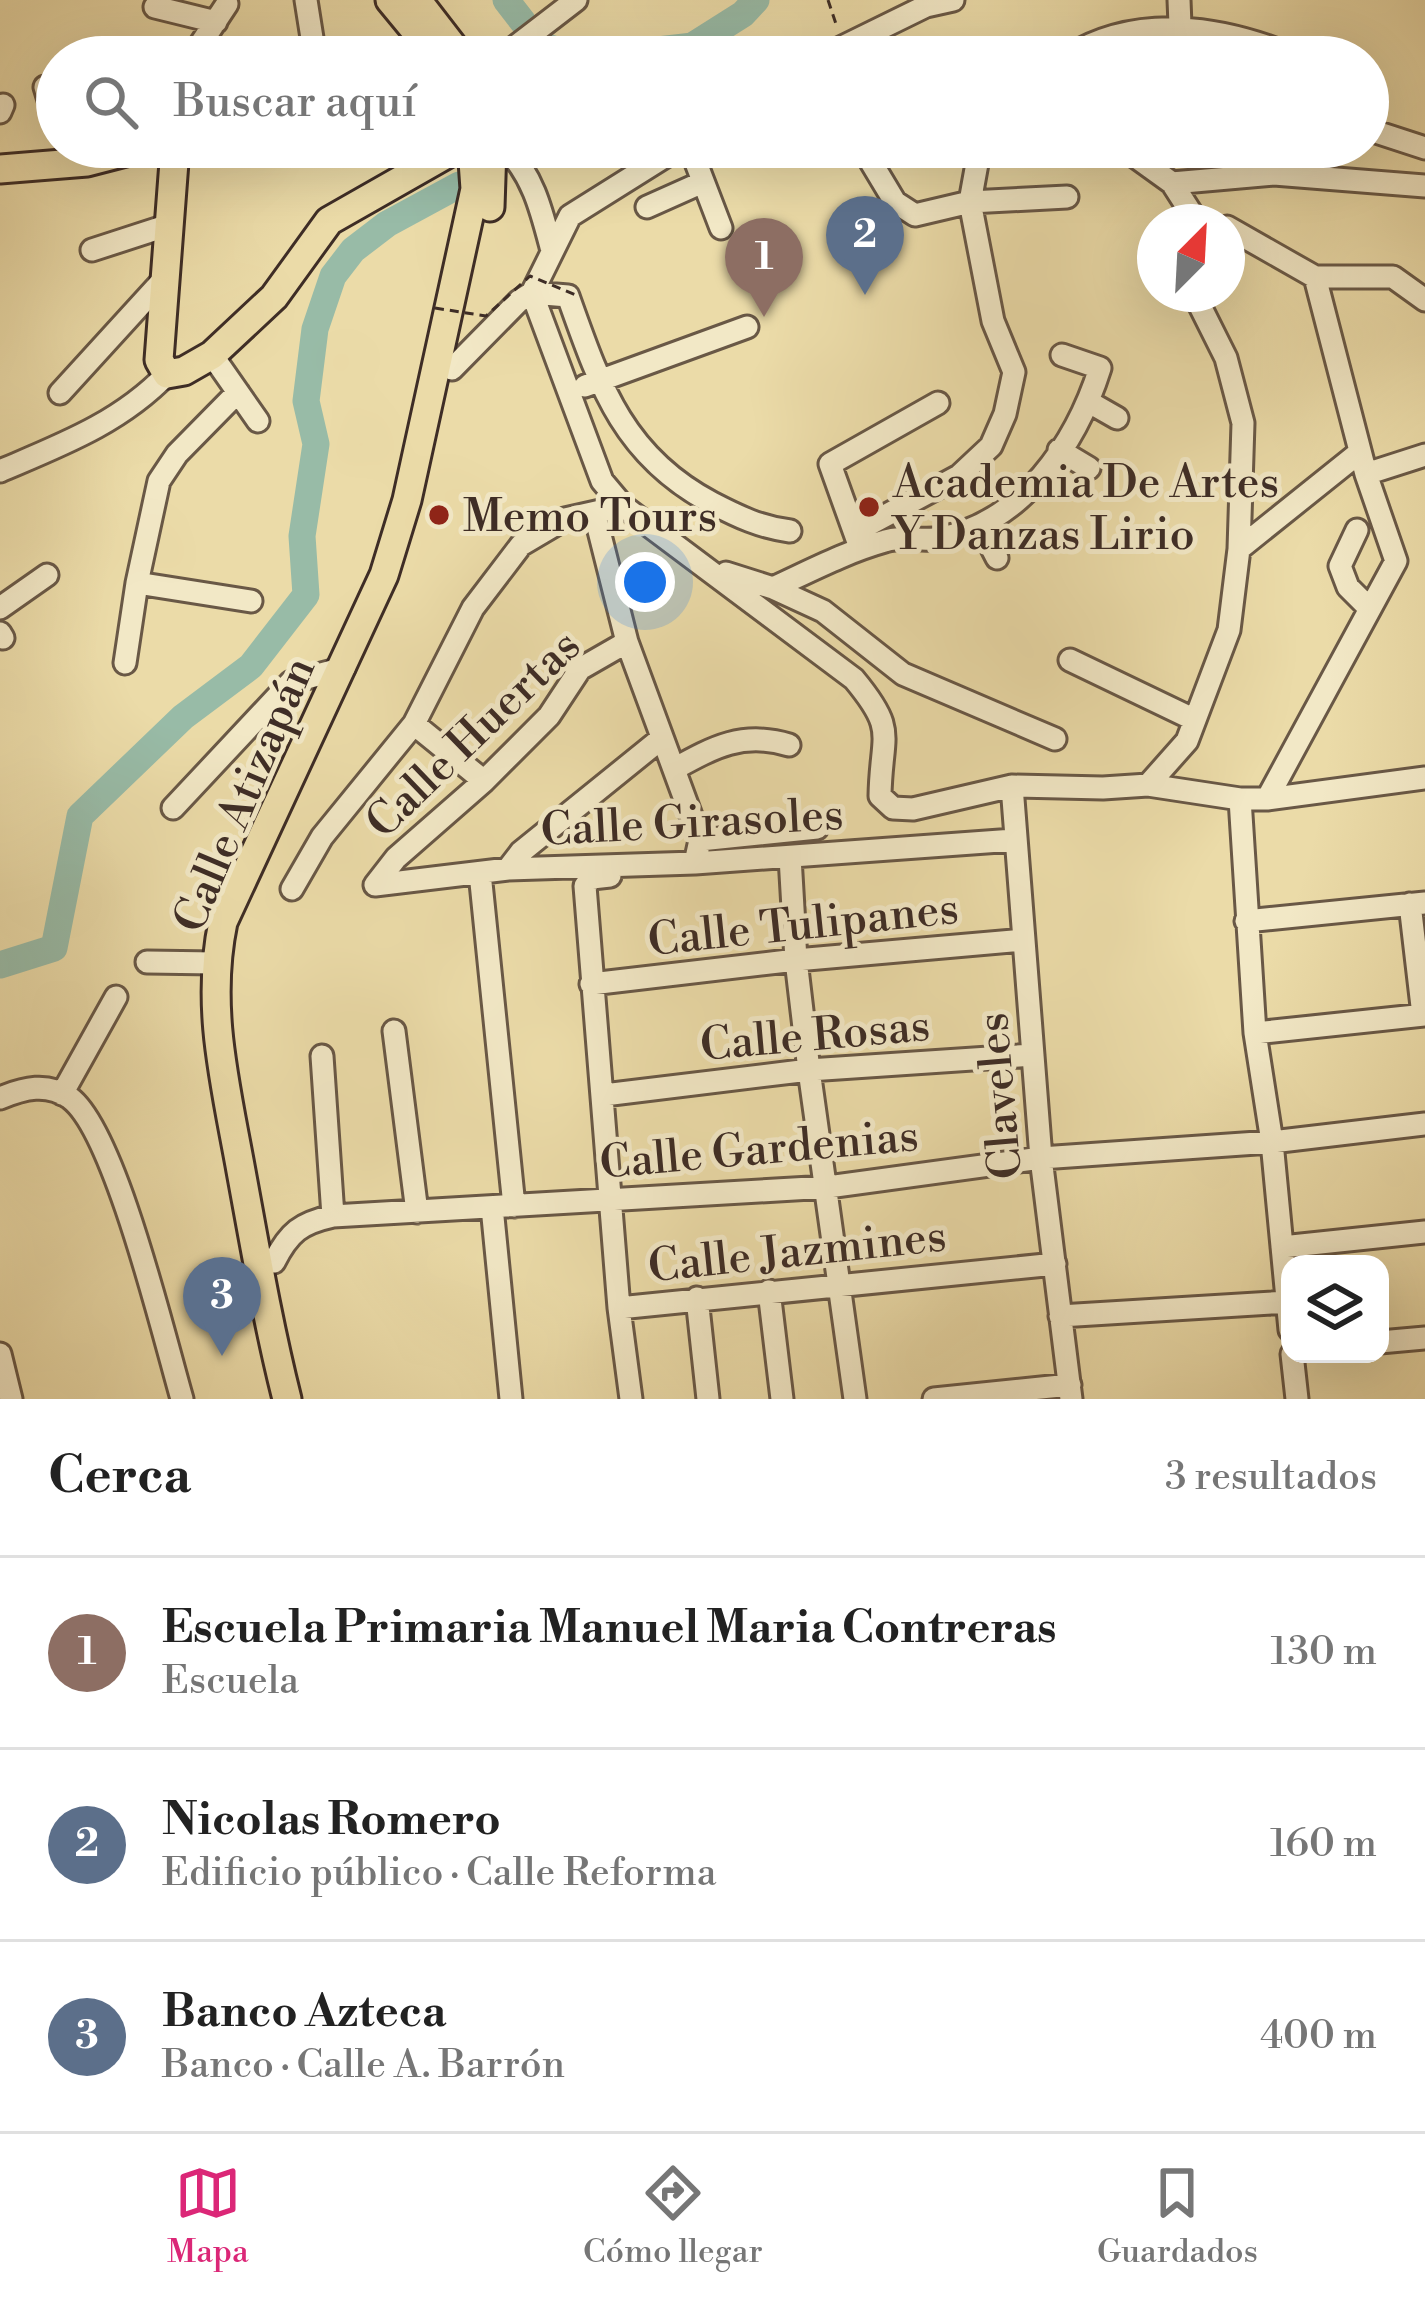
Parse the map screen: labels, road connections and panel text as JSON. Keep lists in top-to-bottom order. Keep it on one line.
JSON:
{"streets":{"main road":["Calle Atizapán"],"street":["Calle Huertas","Calle Girasoles","Calle Tulipanes","Calle Rosas","Claveles","Calle Gardenias","Calle Jazmines"]},"crossings":[["Calle Huertas","Calle Girasoles"],["Calle Atizapán","Calle Gardenias"],["Calle Girasoles","Claveles"],["Calle Tulipanes","Claveles"],["Calle Rosas","Claveles"],["Claveles","Calle Gardenias"],["Claveles","Calle Jazmines"]],"places":["Academia De Artes Y Danzas Lirio","Memo Tours"],"north":"top right","page":{"search":"Buscar aquí","pins":["2","1","3"],"heading":["Cerca","3 resultados"],"list":[{"mark":"1","name":"Escuela Primaria Manuel Maria Contreras","note":"Escuela","value":"130 m"},{"mark":"2","name":"Nicolas Romero","note":"Edificio público · Calle Reforma","value":"160 m"},{"mark":"3","name":"Banco Azteca","note":"Banco · Calle A. Barrón","value":"400 m"}],"nav":["Mapa","Cómo llegar","Guardados"]}}
